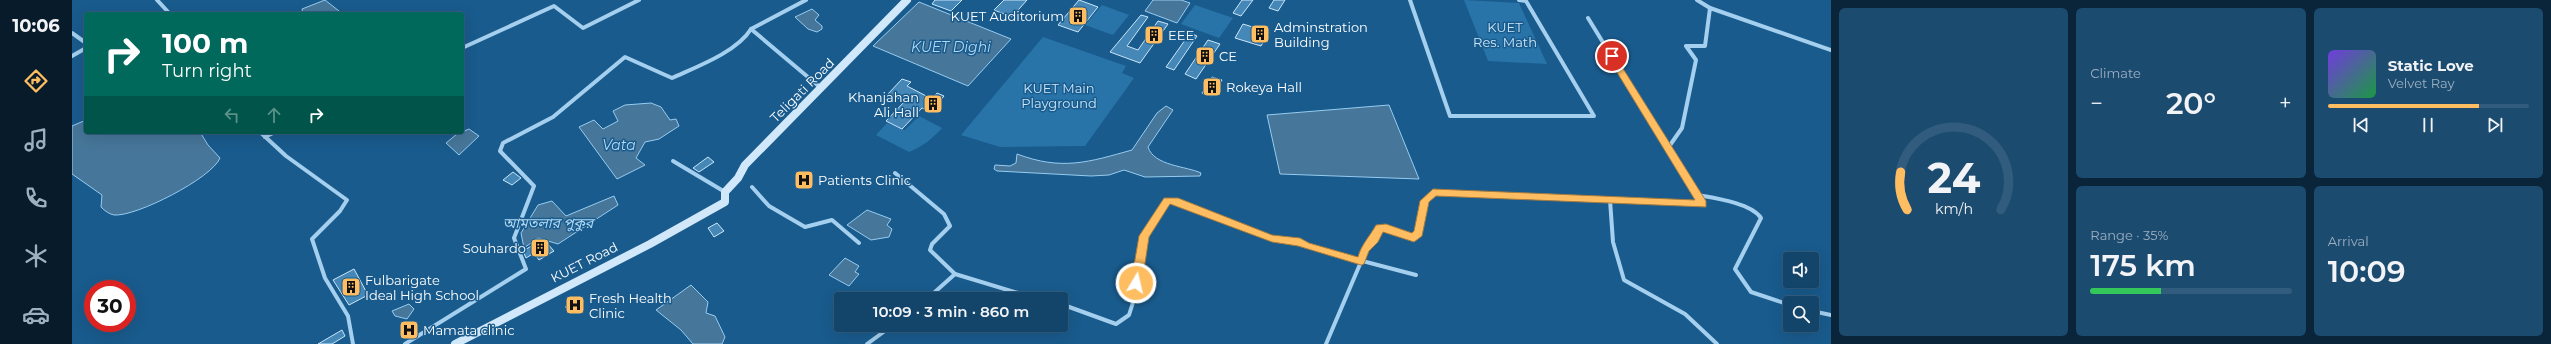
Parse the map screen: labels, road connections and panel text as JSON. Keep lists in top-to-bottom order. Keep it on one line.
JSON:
{"streets":{"main road":["Teligati Road","KUET Road"]},"crossings":[["Teligati Road","KUET Road"]],"water":["KUET Dighi","Vata","আমতলার পুকুর"],"parks":["KUET Res. Math","KUET Main Playground"],"places":{"building":["KUET Auditorium","Adminstration Building","EEE","CE","Rokeya Hall","Khanjahan Ali Hall","Souhardo","Fulbarigate Ideal High School"],"hospital":["Patients Clinic","Fresh Health Clinic","Mamata clinic"]},"page":{"tabs":"10:06","tile":["Climate",["Range · 35%","175 km"],["Arrival","10:09"]],"turn":["100 m","Turn right"],"song":["Static Love","Velvet Ray"],"heat":["−","20°","+"],"limit":"30","trip":"10:09 · 3 min · 860 m","gauge":["24","km/h"]}}
